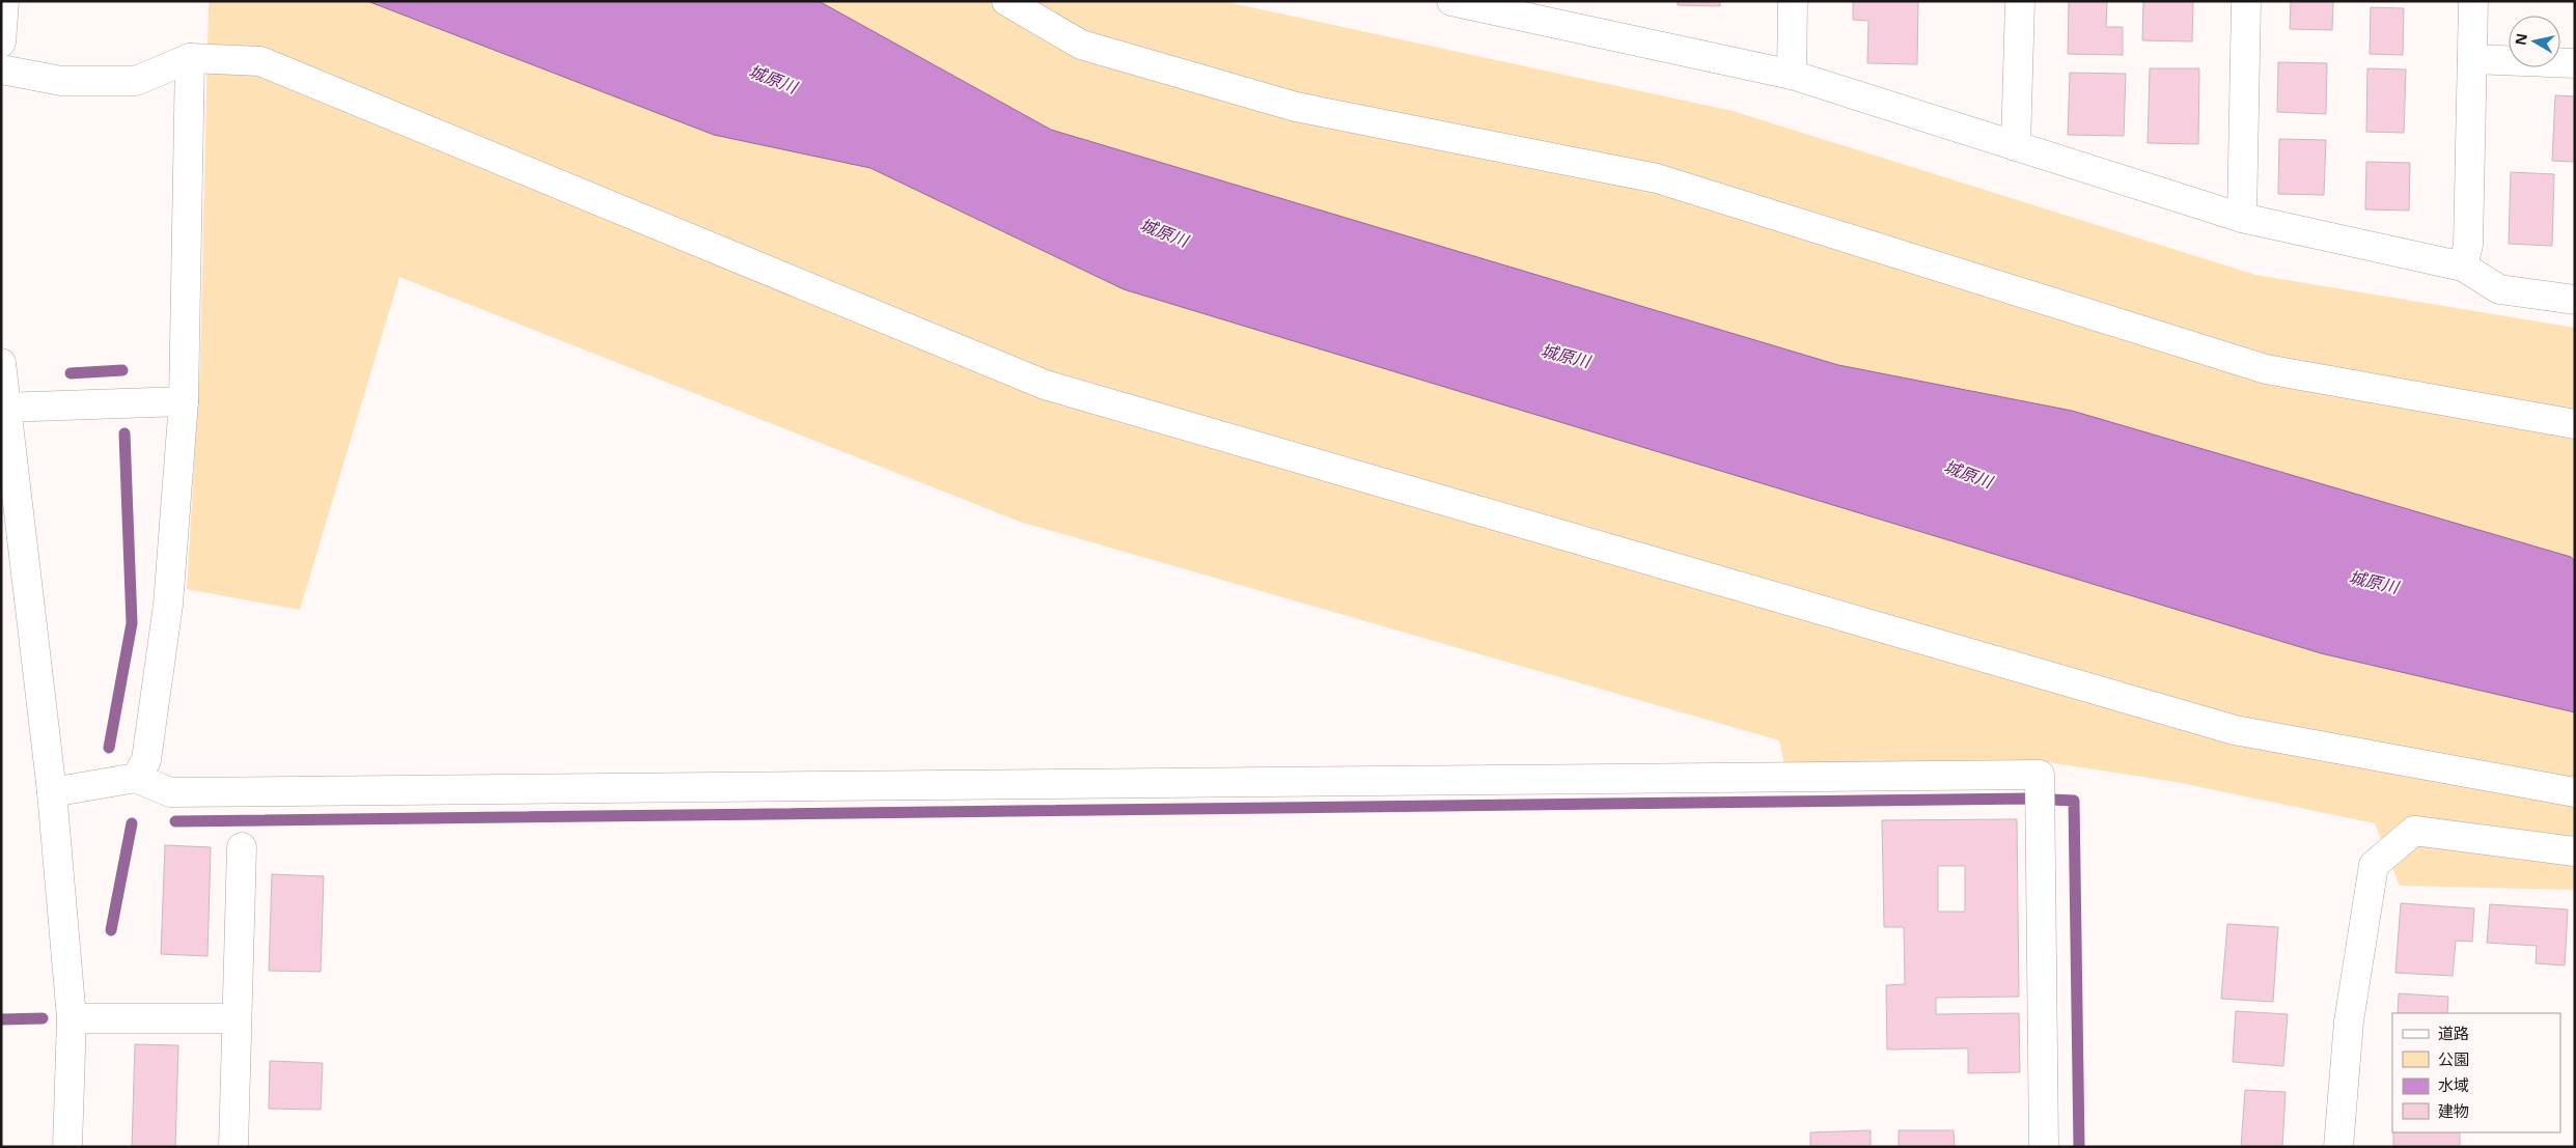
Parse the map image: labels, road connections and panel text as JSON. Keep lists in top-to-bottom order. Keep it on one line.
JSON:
{"water":["城原川"],"legend":["道路","公園","水域","建物"],"north":"left"}
